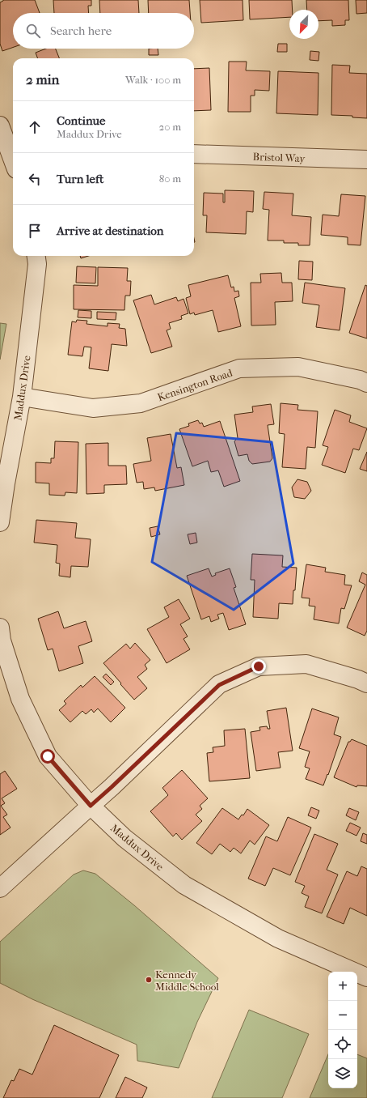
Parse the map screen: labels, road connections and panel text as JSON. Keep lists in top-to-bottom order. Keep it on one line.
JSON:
{"streets":{"street":["Bristol Way","Kensington Road","Maddux Drive"]},"crossings":[["Kensington Road","Maddux Drive"]],"places":["Kennedy Middle School"],"north":"bottom left","page":{"search":"Search here","heading":["2 min","Walk · 100 m"],"list":[["Continue","Maddux Drive","20 m"],["Turn left","80 m"],"Arrive at destination"],"map_buttons":["+","−"]}}
